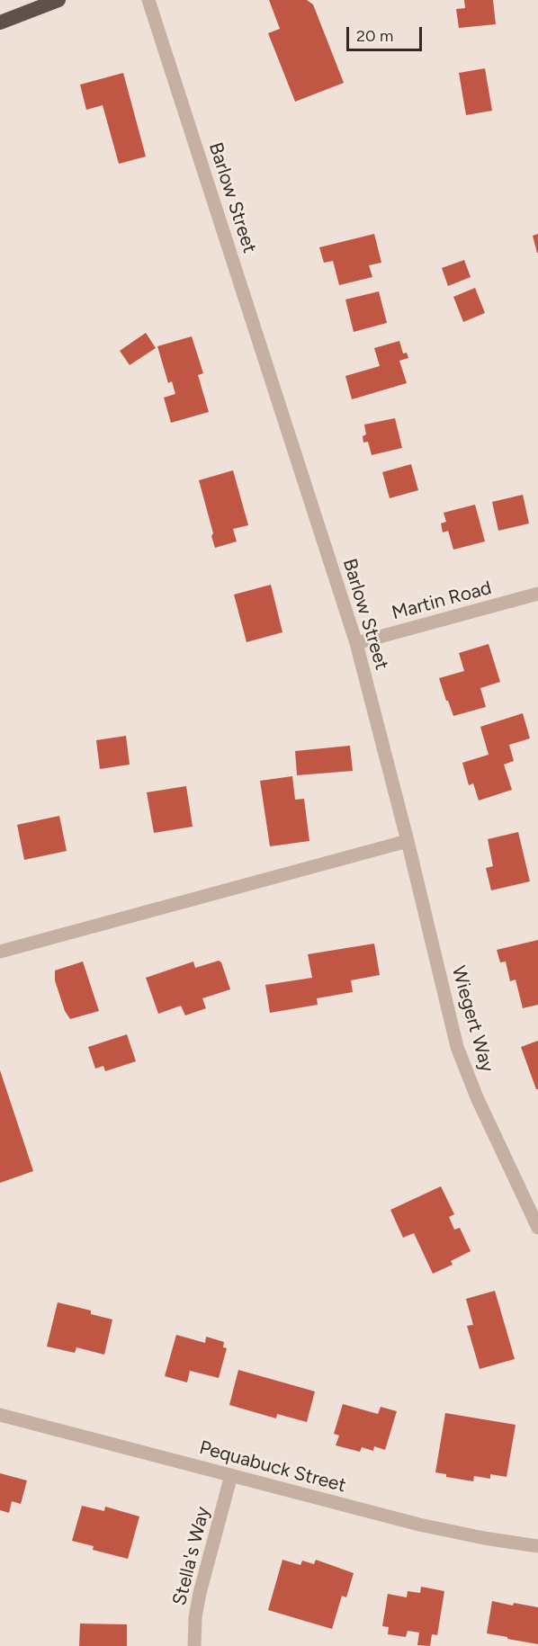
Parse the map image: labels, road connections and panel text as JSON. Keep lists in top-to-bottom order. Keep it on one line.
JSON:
{"streets":{"street":["Barlow Street","Martin Road","Wiegert Way","Pequabuck Street","Stella's Way"]},"crossings":[["Barlow Street","Martin Road"],["Barlow Street","Wiegert Way"],["Pequabuck Street","Stella's Way"]],"scale_bar":"20 m"}
